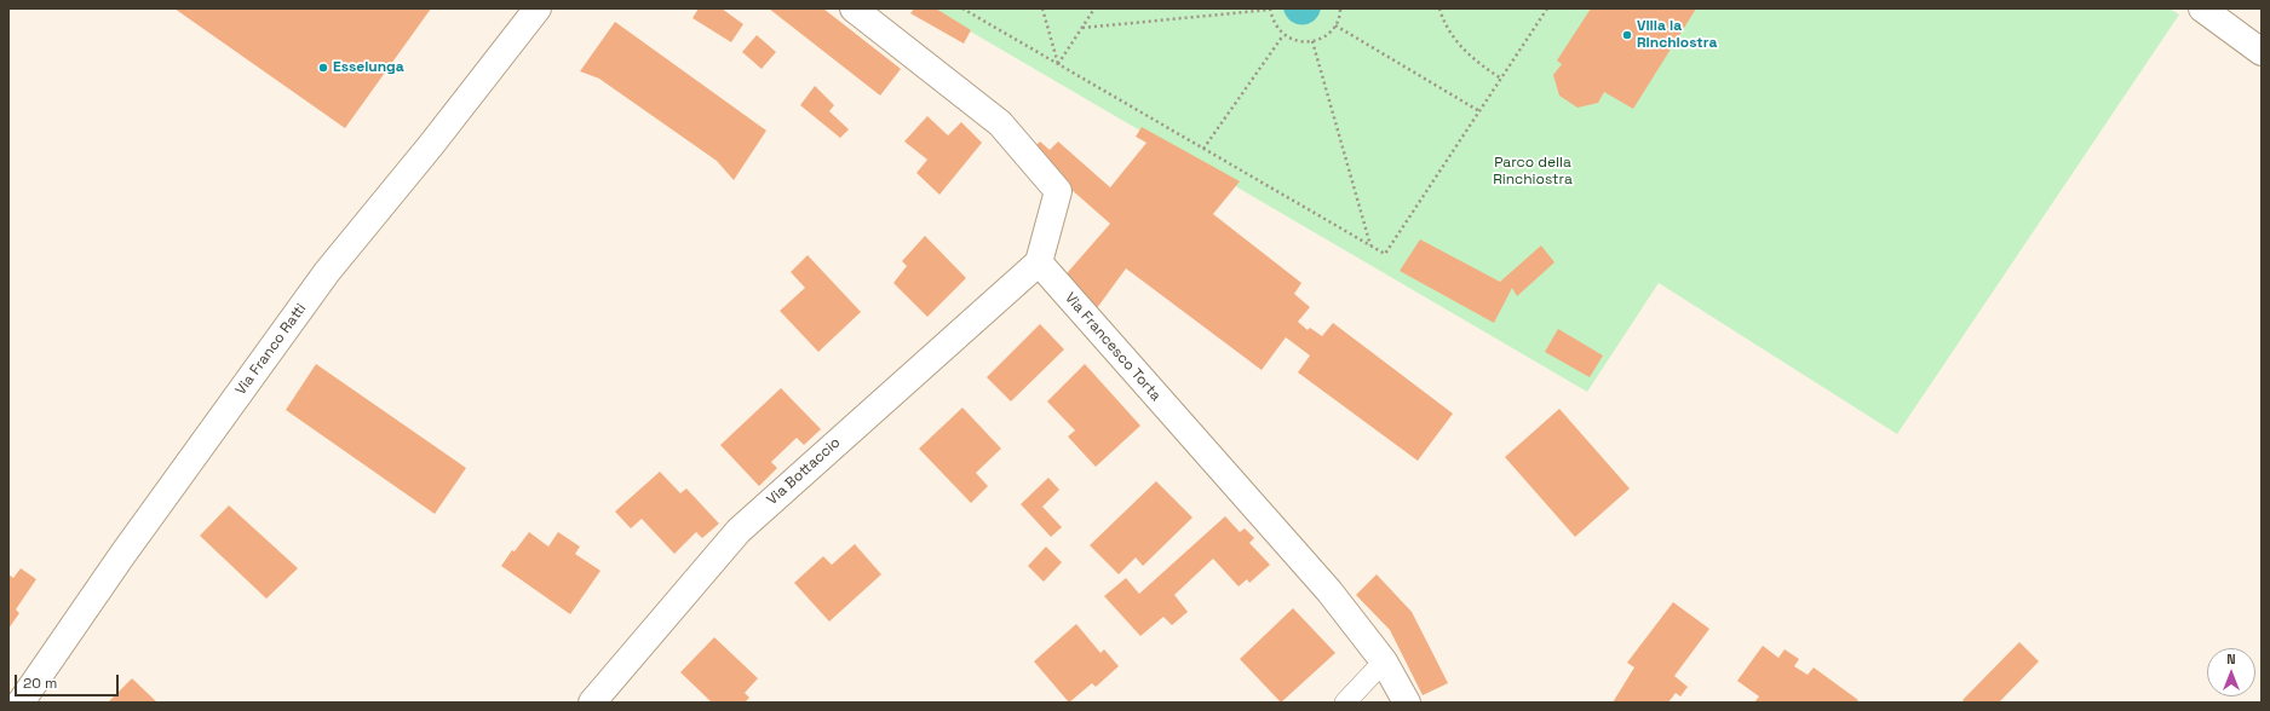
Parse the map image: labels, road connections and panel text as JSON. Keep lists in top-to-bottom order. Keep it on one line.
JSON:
{"streets":{"street":["Via Francesco Torta","Via Franco Ratti","Via Bottaccio"]},"crossings":[["Via Francesco Torta","Via Bottaccio"]],"parks":["Parco della Rinchiostra"],"places":["Villa la Rinchiostra","Esselunga"],"scale_bar":"20 m","north":"top"}
